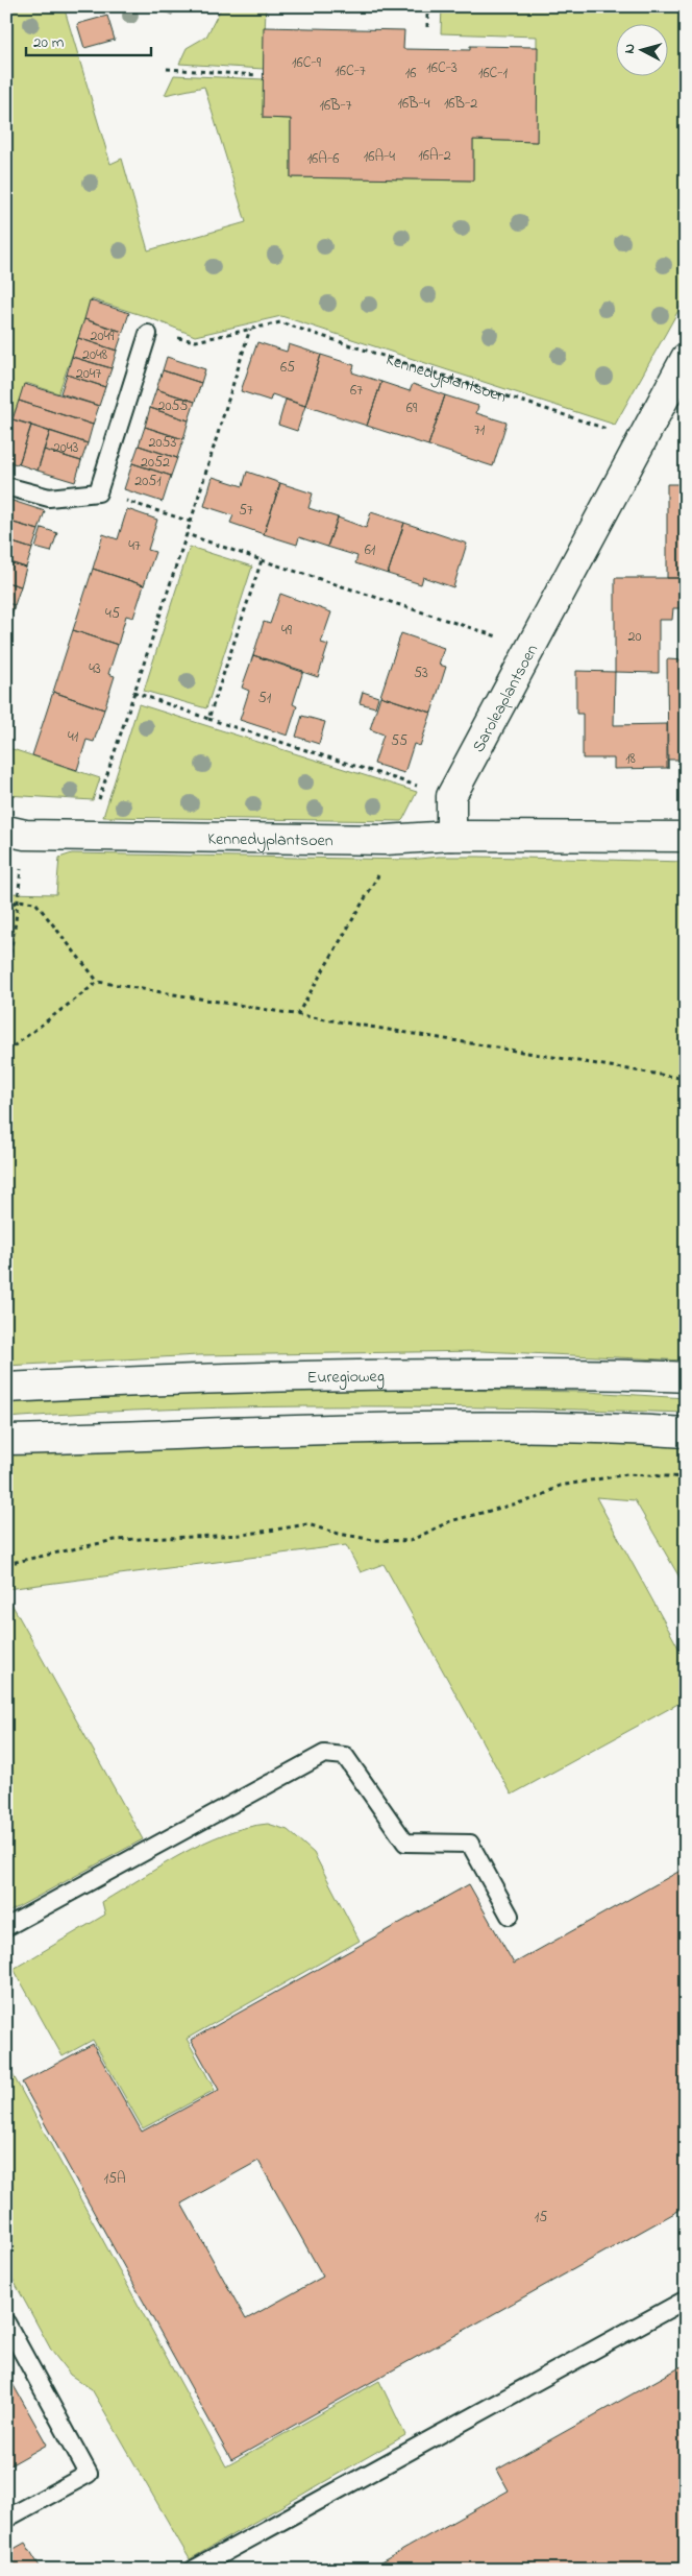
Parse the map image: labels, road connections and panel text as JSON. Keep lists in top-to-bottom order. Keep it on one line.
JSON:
{"streets":{"main road":["Kennedyplantsoen","Saroleaplantsoen","Euregioweg"]},"crossings":[["Kennedyplantsoen","Saroleaplantsoen"]],"house_numbers":["16C-9","16C-3","16C-7","16","16C-1","16B-4","16B-2","16B-7","16A-2","16A-4","16A-6","2049","2048","65","2047","67","2055","69","71","2053","2043","2052","2051","57","47","61","45","49","20","43","53","51","41","55","18","15A","15"],"scale_bar":"20 m","north":"left"}
